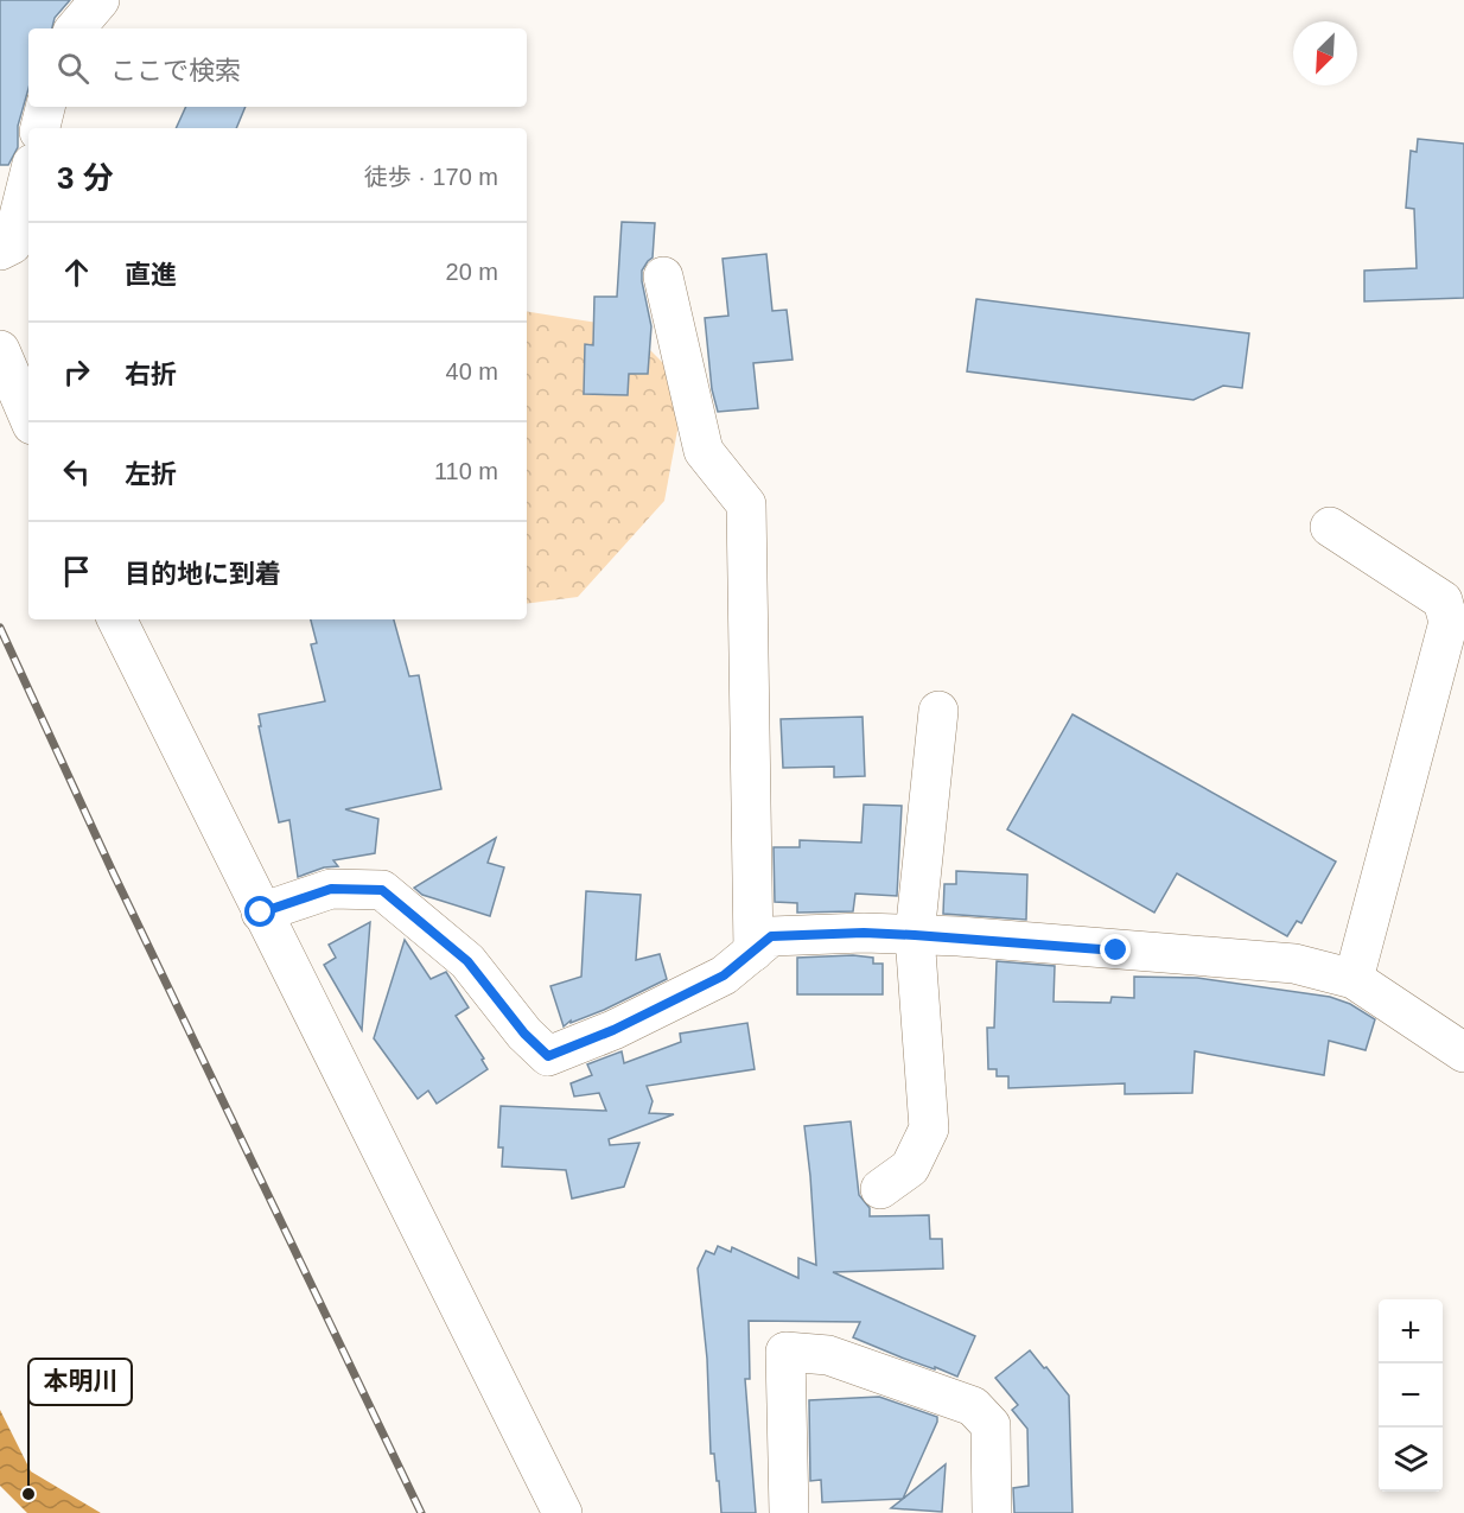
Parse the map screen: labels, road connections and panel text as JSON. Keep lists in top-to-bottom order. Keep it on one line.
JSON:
{"places":["本明川"],"north":"bottom left","page":{"search":"ここで検索","heading":["3 分","徒歩 · 170 m"],"list":[["直進","20 m"],["右折","40 m"],["左折","110 m"],"目的地に到着"],"map_buttons":["+","−"]}}
